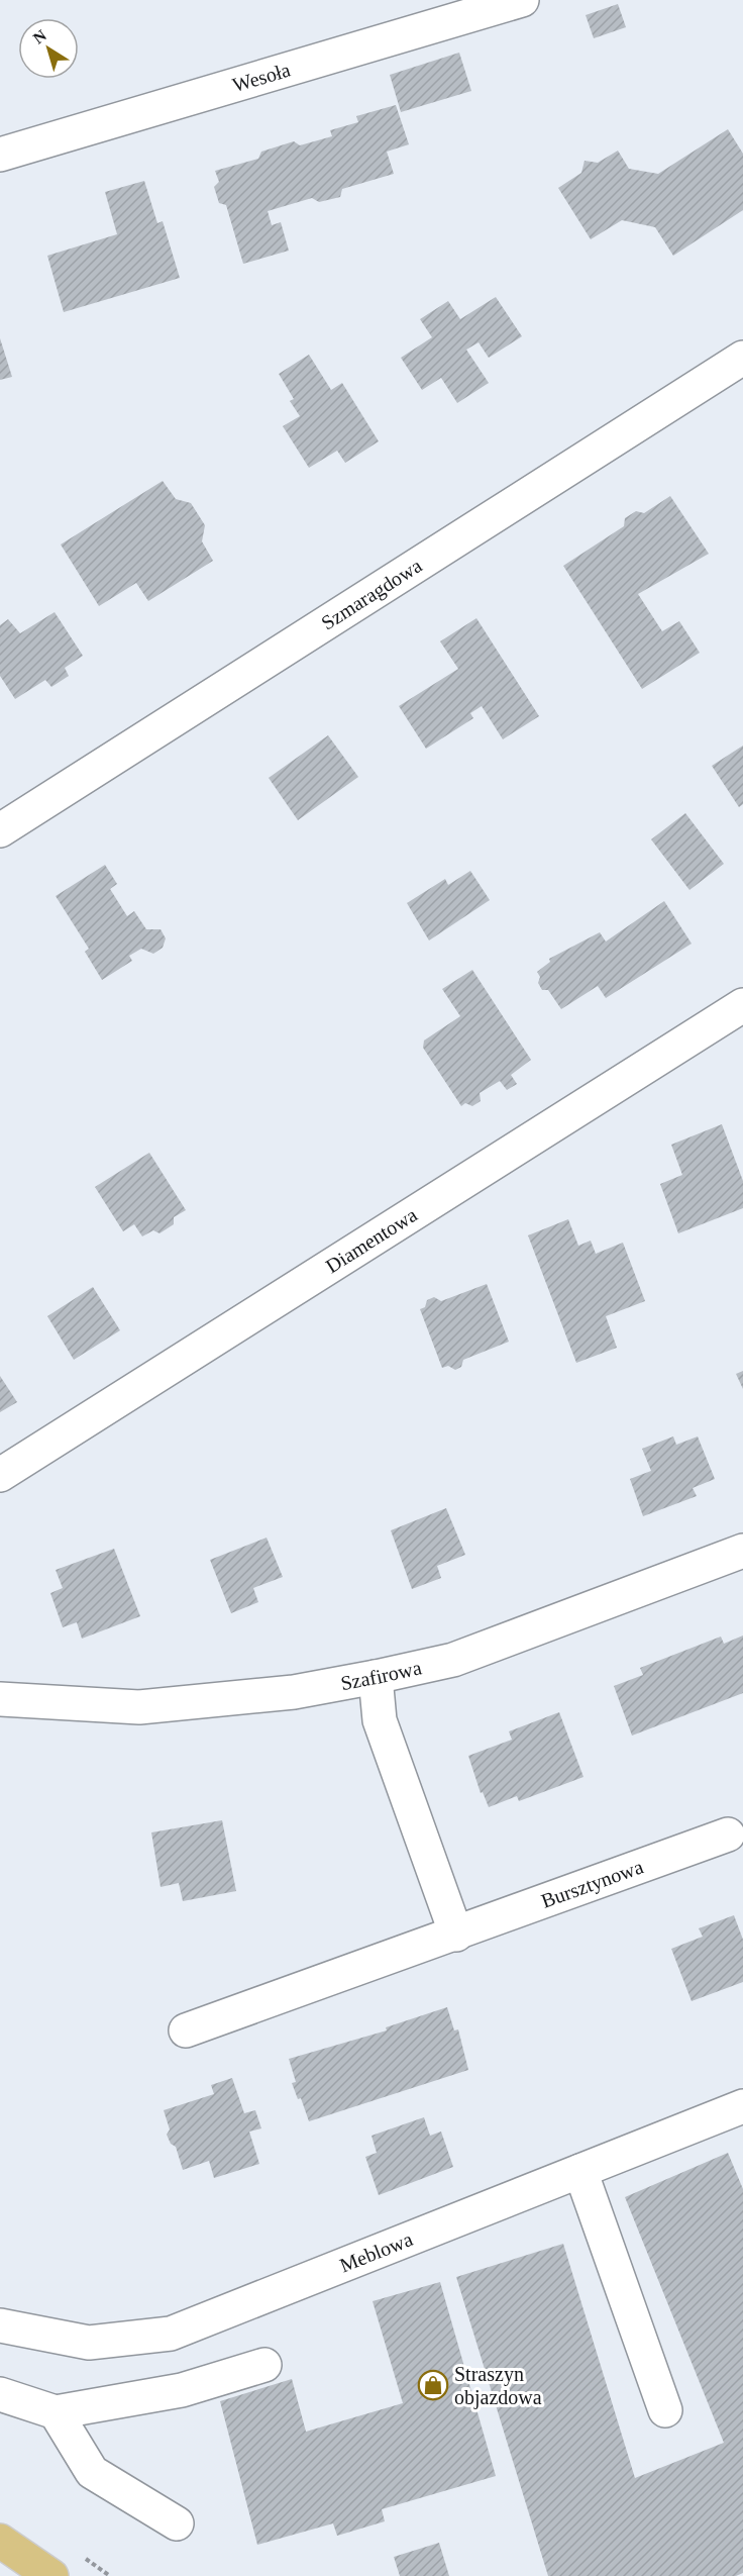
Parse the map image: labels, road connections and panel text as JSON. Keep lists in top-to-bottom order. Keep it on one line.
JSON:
{"streets":{"street":["Wesoła","Szmaragdowa","Diamentowa","Szafirowa","Bursztynowa","Meblowa"]},"places":{"shop":["Straszyn objazdowa"]},"north":"top left"}
